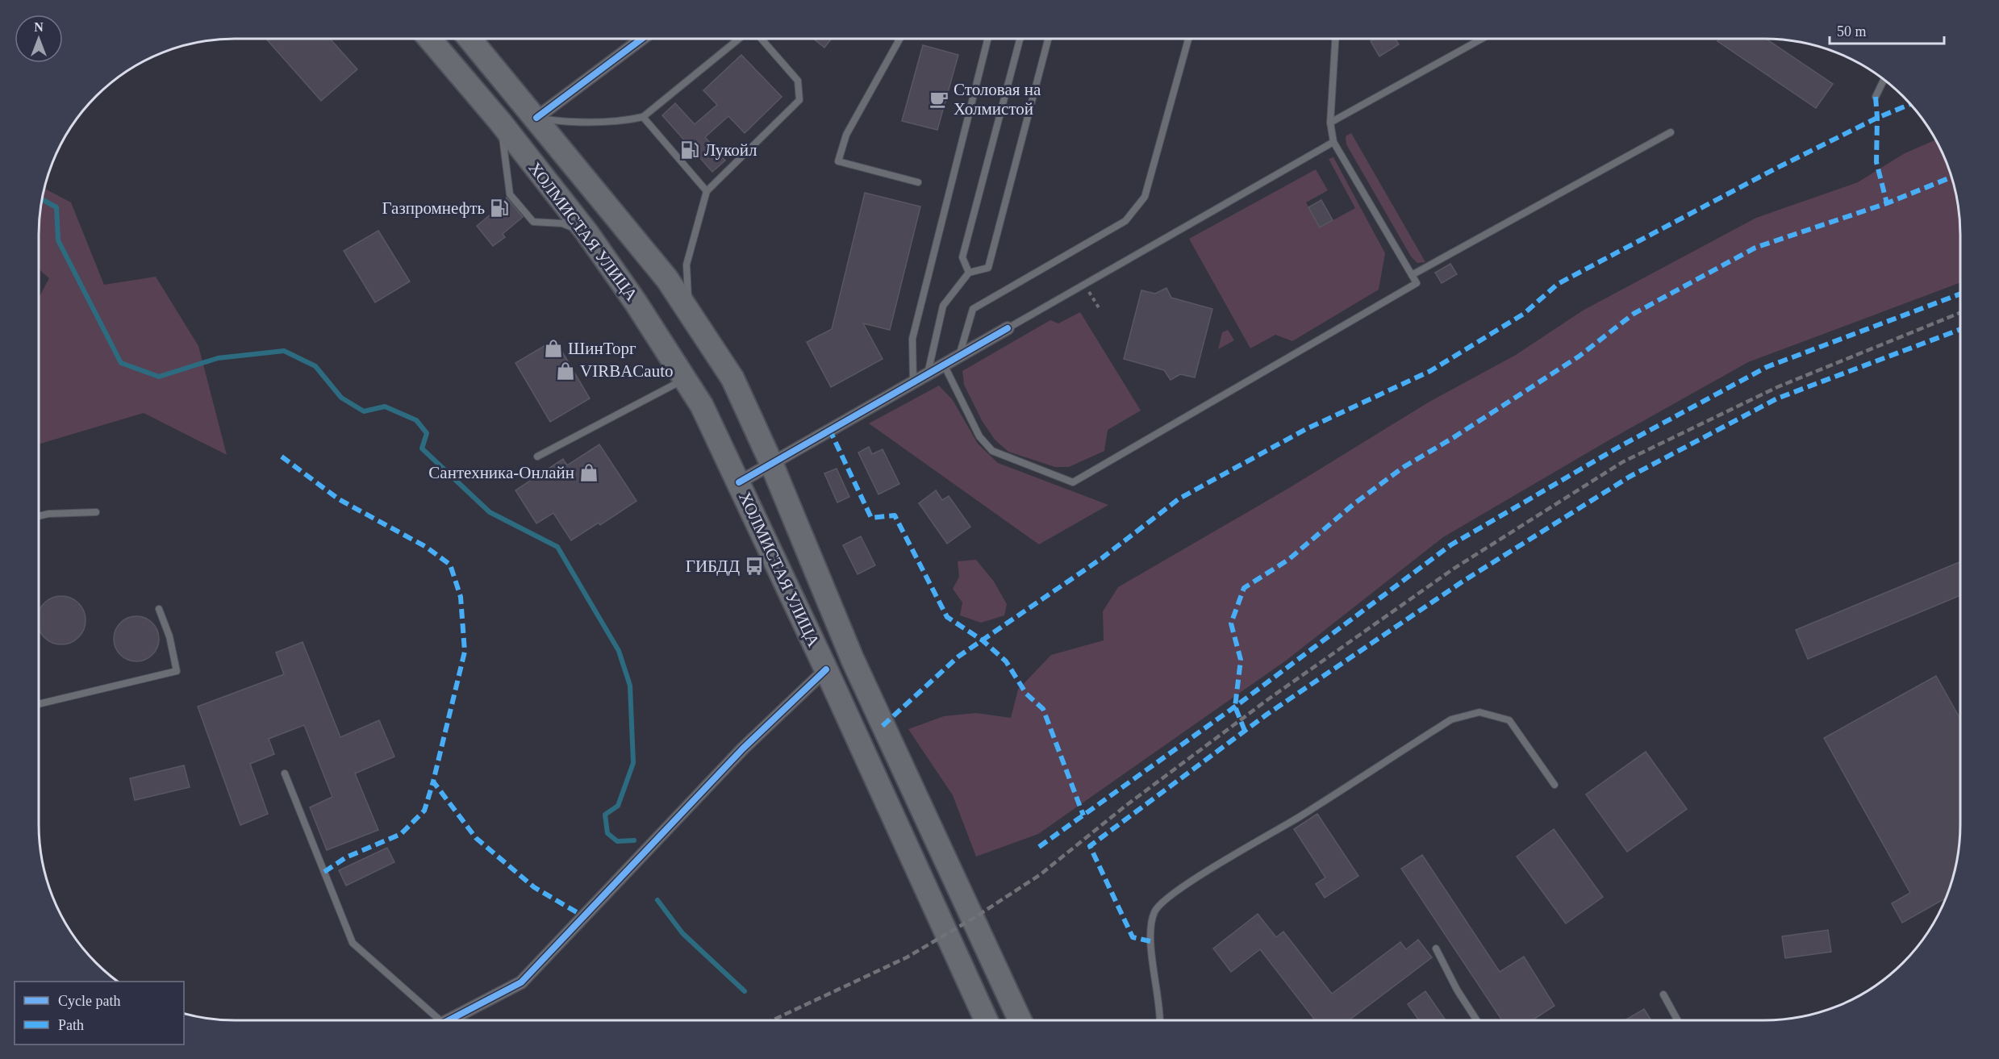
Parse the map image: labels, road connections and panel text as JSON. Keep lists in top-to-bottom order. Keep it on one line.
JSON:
{"streets":{"highway":["ХОЛМИСТАЯ УЛИЦА"]},"places":{"cafe":["Столовая на Холмистой"],"fuel station":["Лукойл","Газпромнефть"],"shop":["ШинТорг","VIRBACauto","Сантехника-Онлайн"],"bus stop":["ГИБДД"]},"legend":["Cycle path","Path"],"scale_bar":"50 m","north":"top"}
